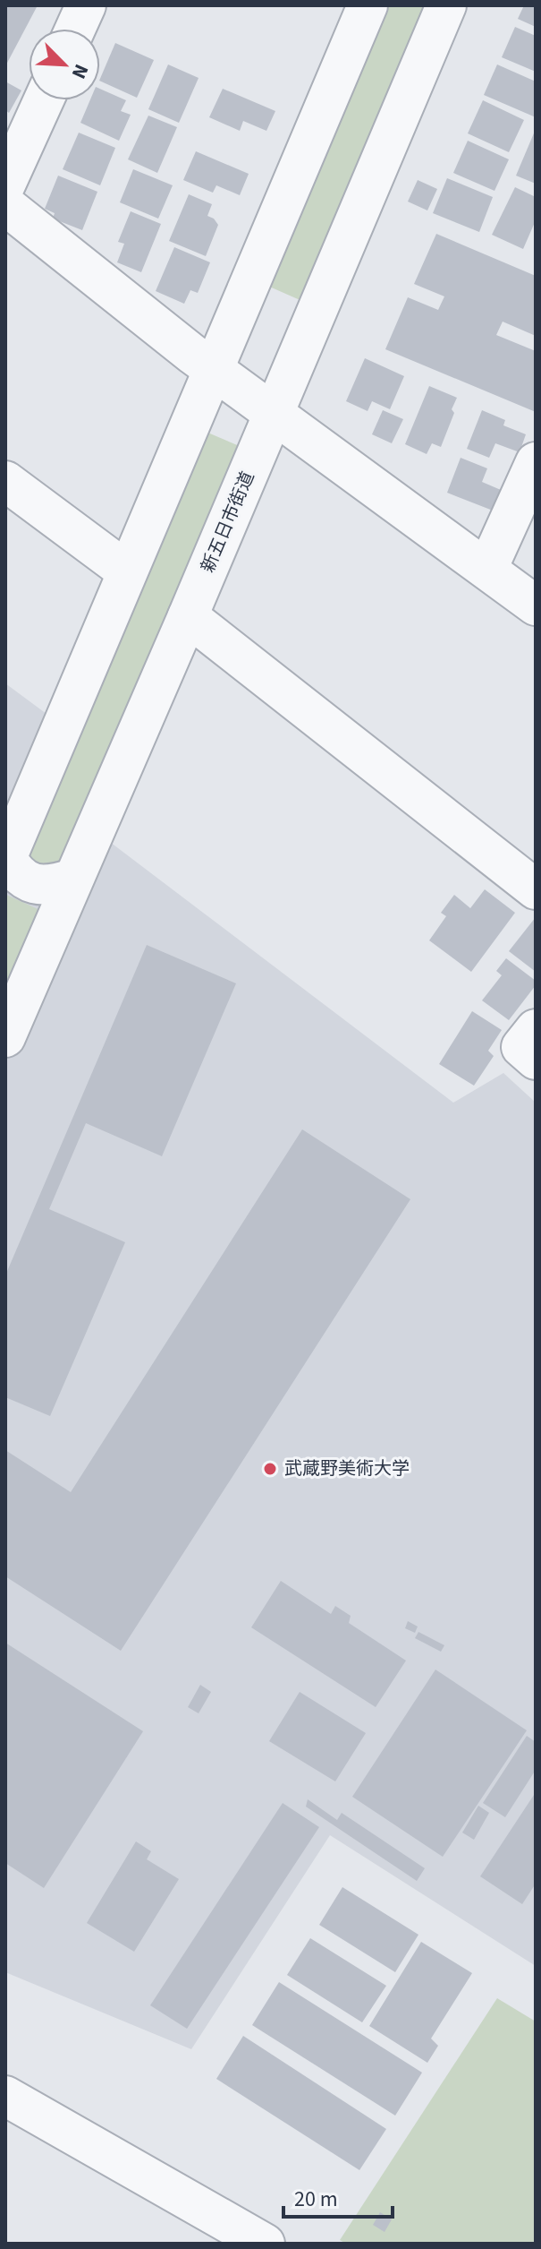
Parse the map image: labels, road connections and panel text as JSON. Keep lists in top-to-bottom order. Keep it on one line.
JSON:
{"streets":{"street":["新五日市街道"]},"places":["武蔵野美術大学"],"scale_bar":"20 m","north":"bottom right"}
